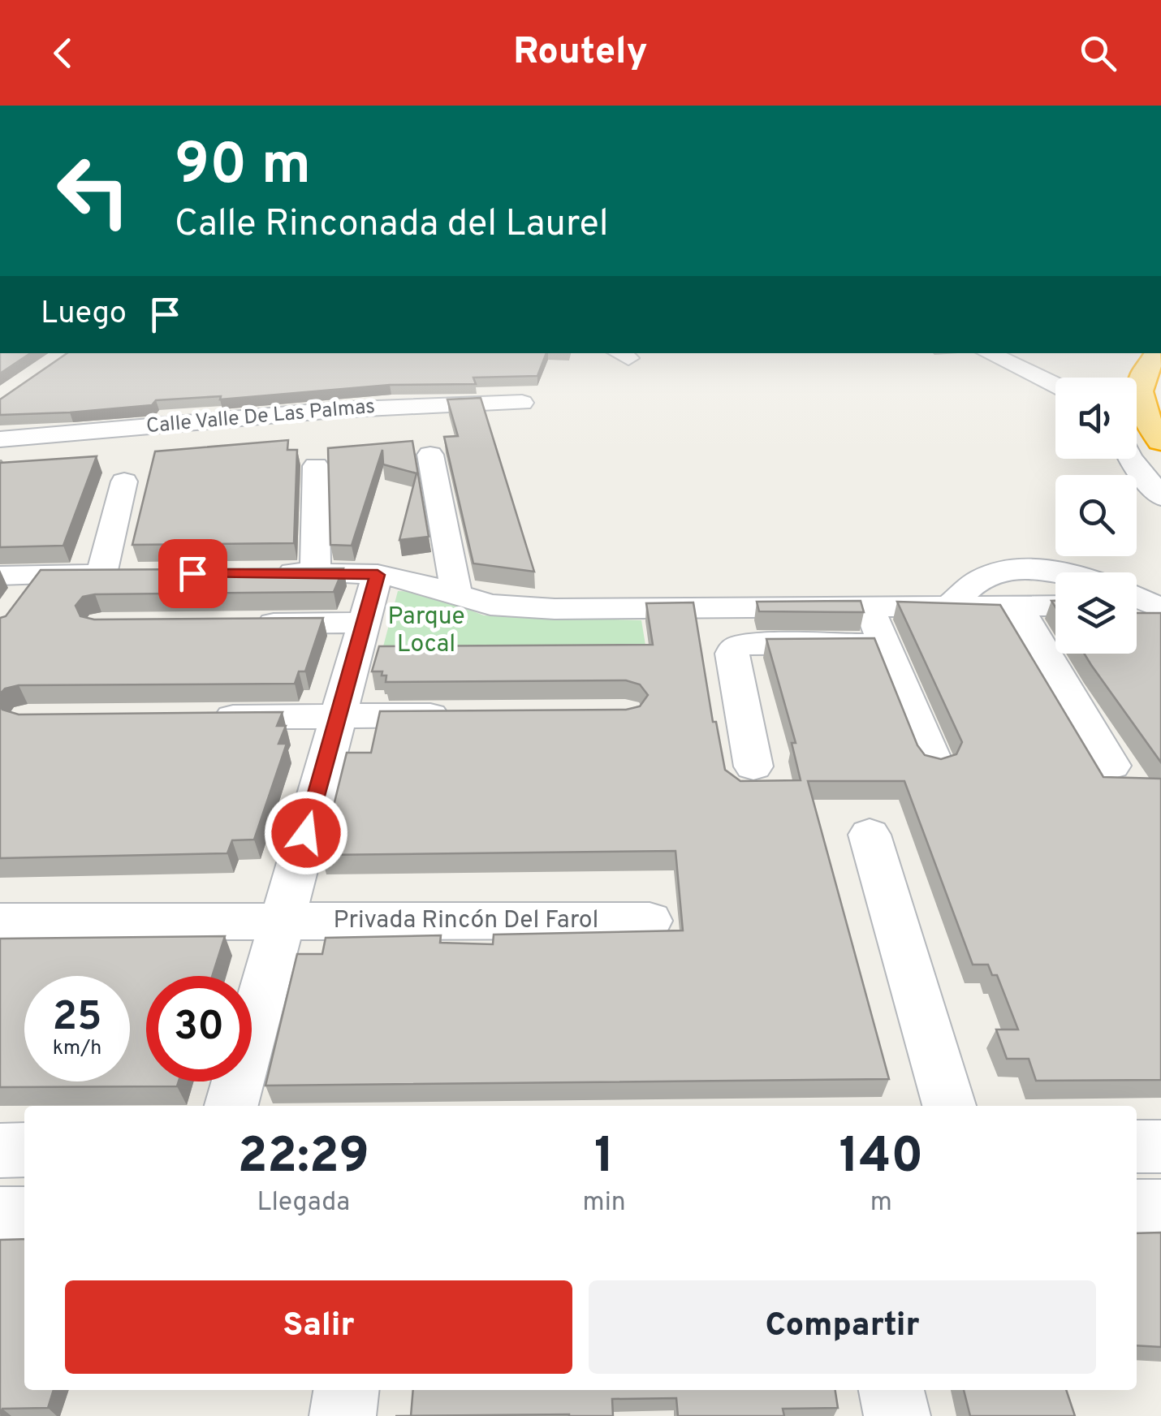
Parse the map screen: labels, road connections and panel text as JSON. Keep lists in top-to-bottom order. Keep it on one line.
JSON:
{"streets":{"street":["Calle Valle De Las Palmas","Privada Rincón Del Farol"]},"parks":["Parque Local"],"page":{"header":"Routely","turn":["90 m","Calle Rinconada del Laurel"],"then":"Luego","speed":"25 km/h","limit":"30","eta":["22:29","Llegada","1","min","140","m"],"buttons":["Salir","Compartir"]}}
